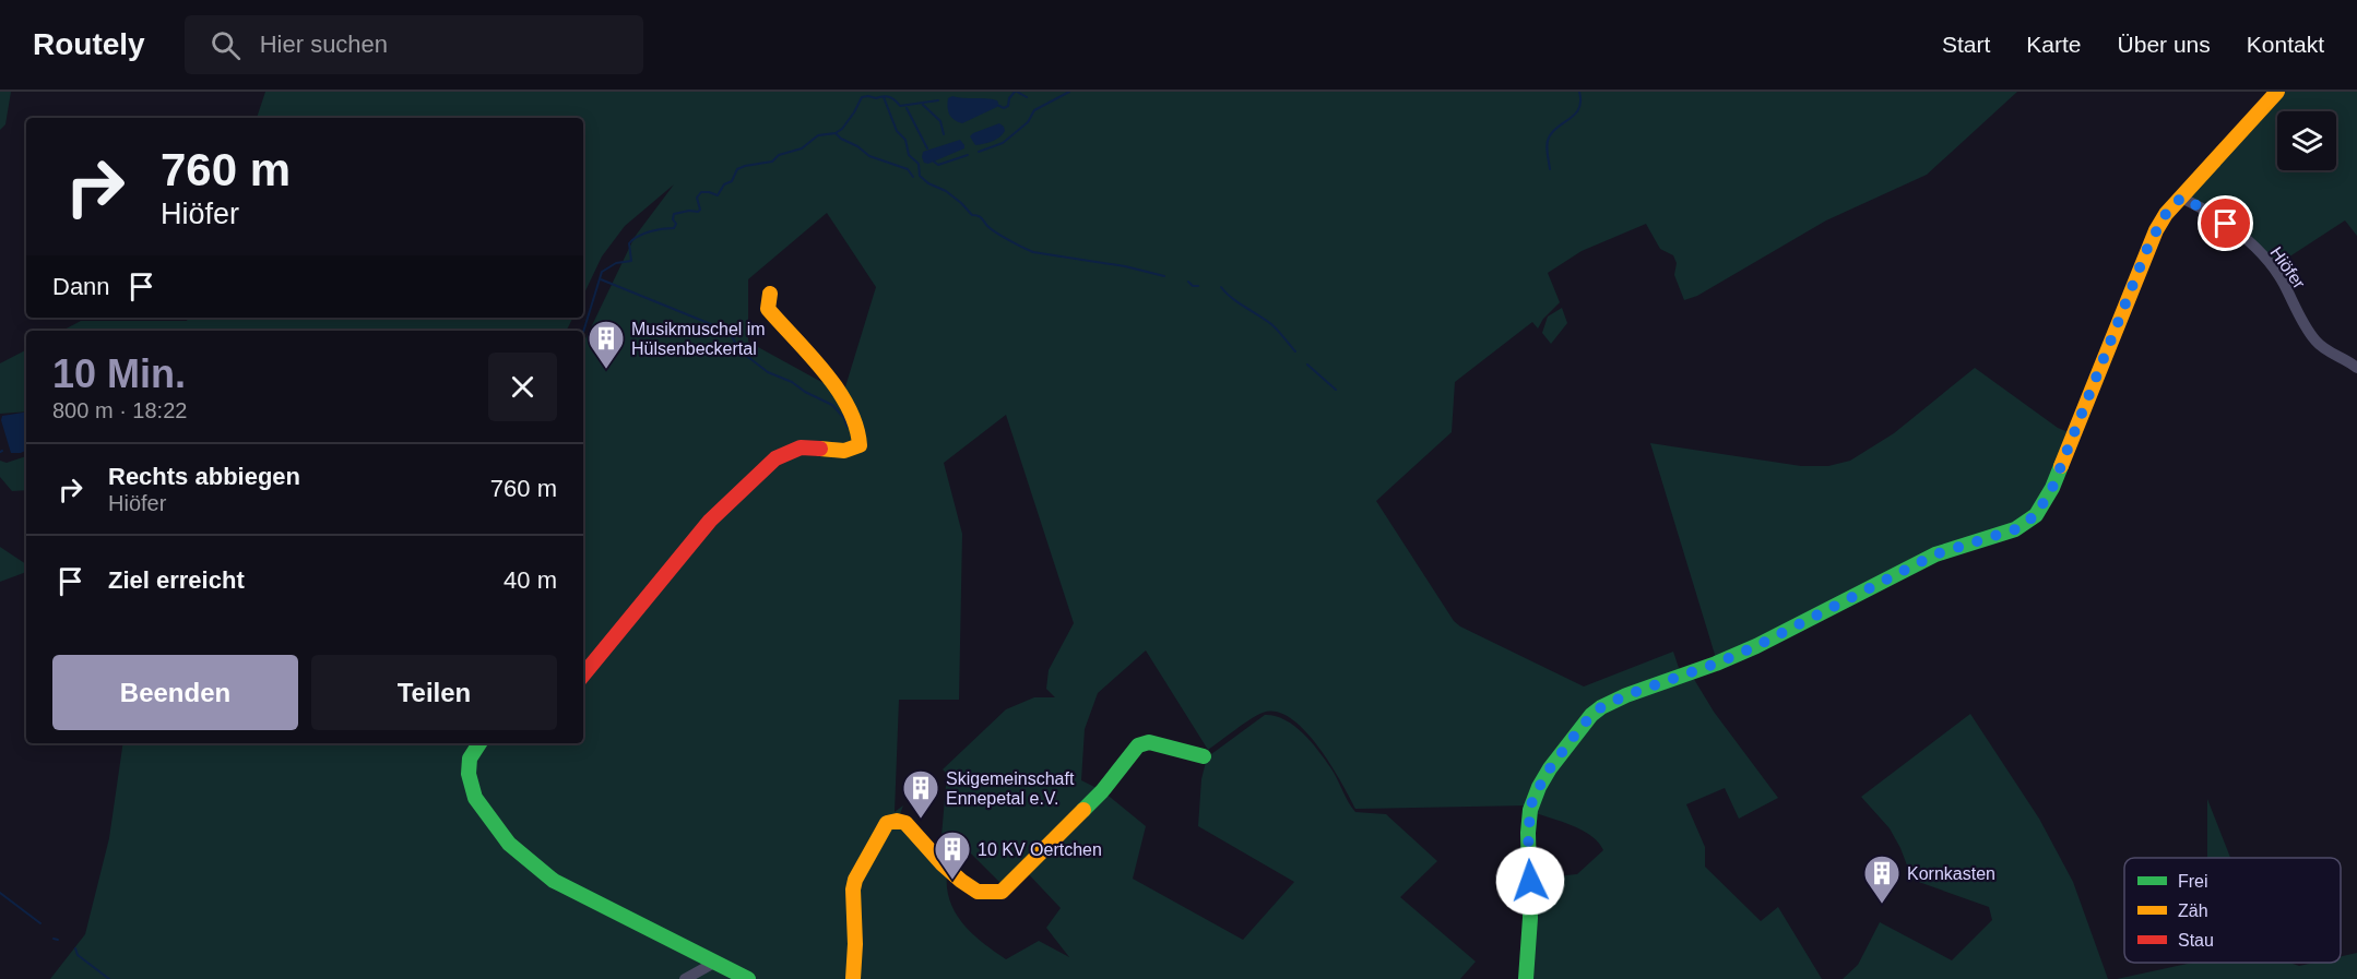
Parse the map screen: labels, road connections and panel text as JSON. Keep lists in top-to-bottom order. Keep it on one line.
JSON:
{"streets":{"street":["Hiöfer"]},"places":{"building":["Musikmuschel im Hülsenbeckertal","Skigemeinschaft Ennepetal e.V.","10 KV Oertchen","Kornkasten"]},"legend":["Frei","Zäh","Stau"],"page":{"header":"Routely","search":"Hier suchen","nav":["Start","Karte","Über uns","Kontakt"],"turn":["760 m","Hiöfer"],"then":"Dann","heading":["10 Min.","800 m · 18:22"],"list":[{"name":"Rechts abbiegen","note":"Hiöfer","value":"760 m"},{"name":"Ziel erreicht","value":"40 m"}],"buttons":["Beenden","Teilen"]}}
